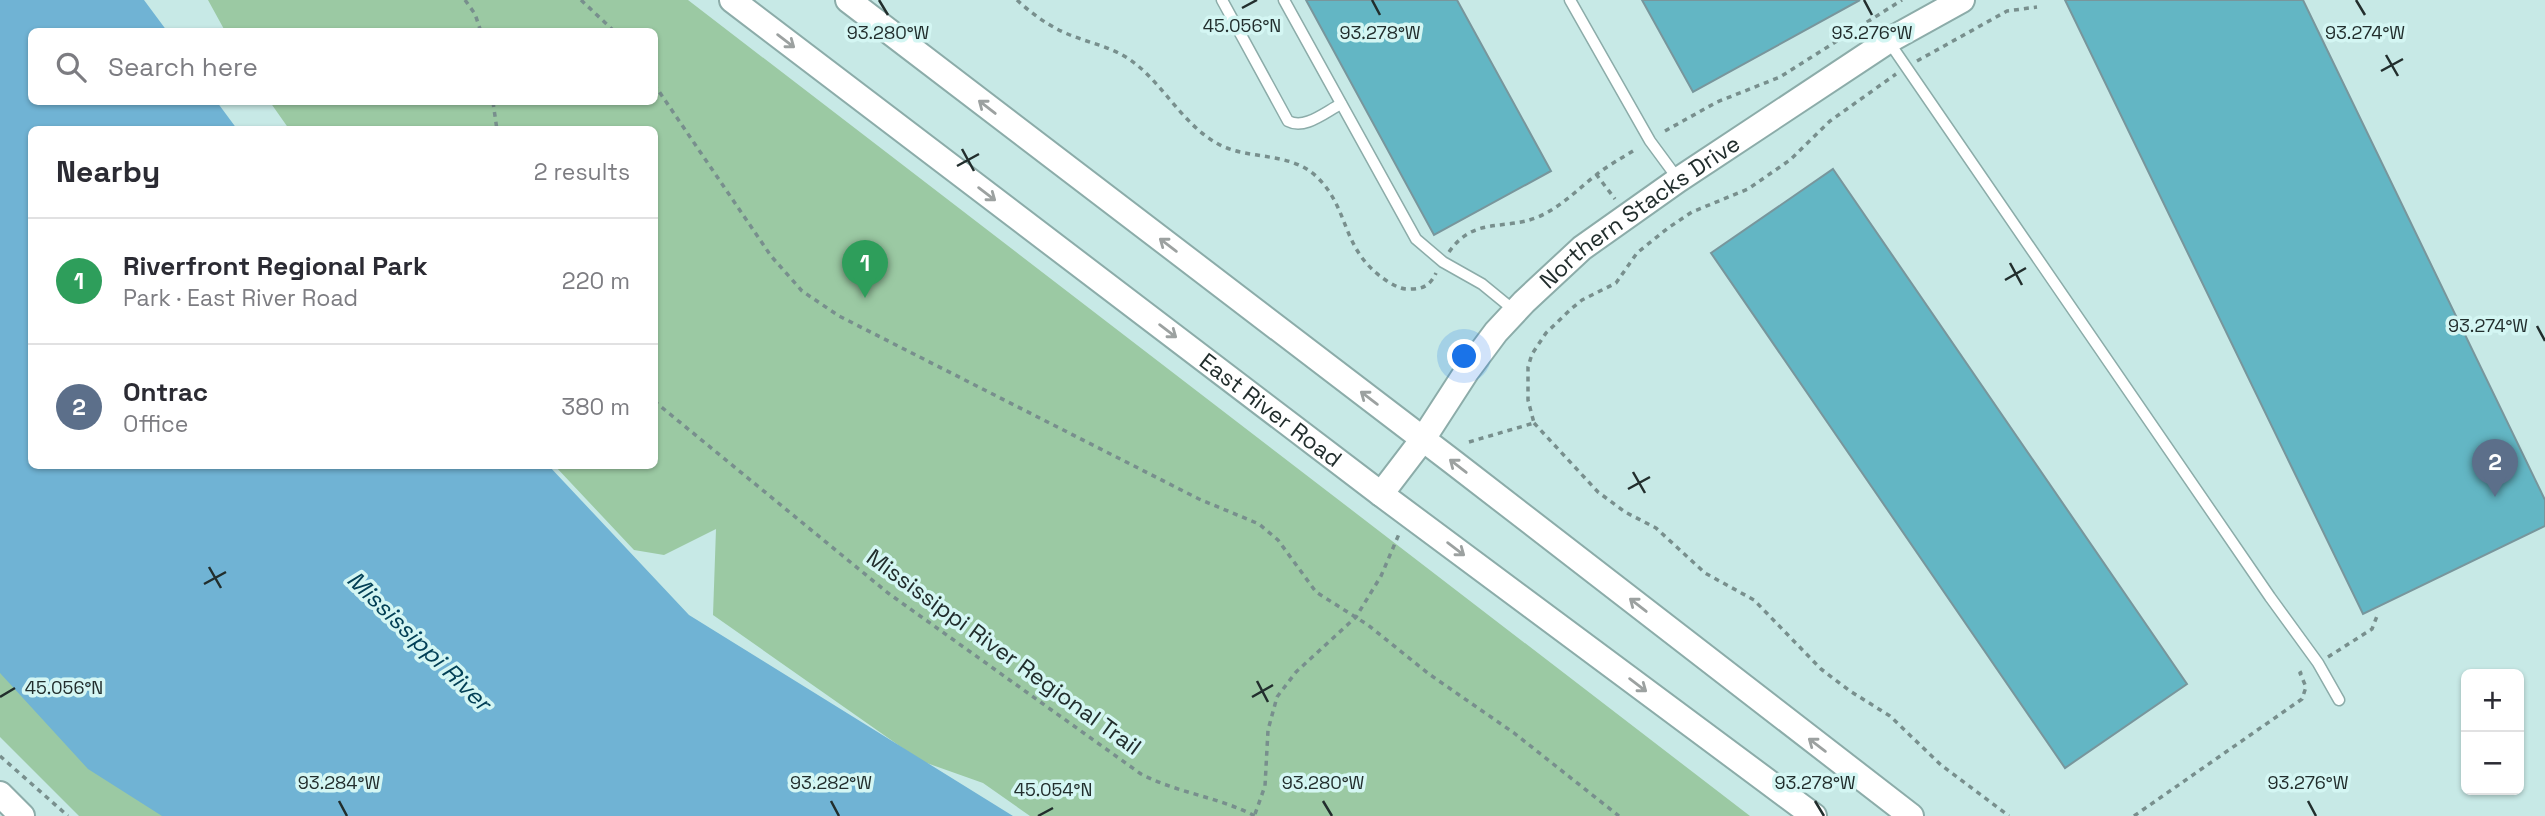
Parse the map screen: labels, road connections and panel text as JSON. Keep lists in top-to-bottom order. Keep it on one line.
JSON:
{"streets":{"street":["Northern Stacks Drive","East River Road"],"path":["Mississippi River Regional Trail"]},"crossings":[["Northern Stacks Drive","East River Road"]],"water":["Mississippi River"],"page":{"search":"Search here","heading":["Nearby","2 results"],"list":[{"mark":"1","name":"Riverfront Regional Park","note":"Park · East River Road","value":"220 m"},{"mark":"2","name":"Ontrac","note":"Office","value":"380 m"}],"pins":["1","2"],"map_buttons":["+","−"]},"coordinates":["45.056°N","93.280°W","93.278°W","93.276°W","93.274°W","93.284°W","93.282°W","45.054°N"]}
